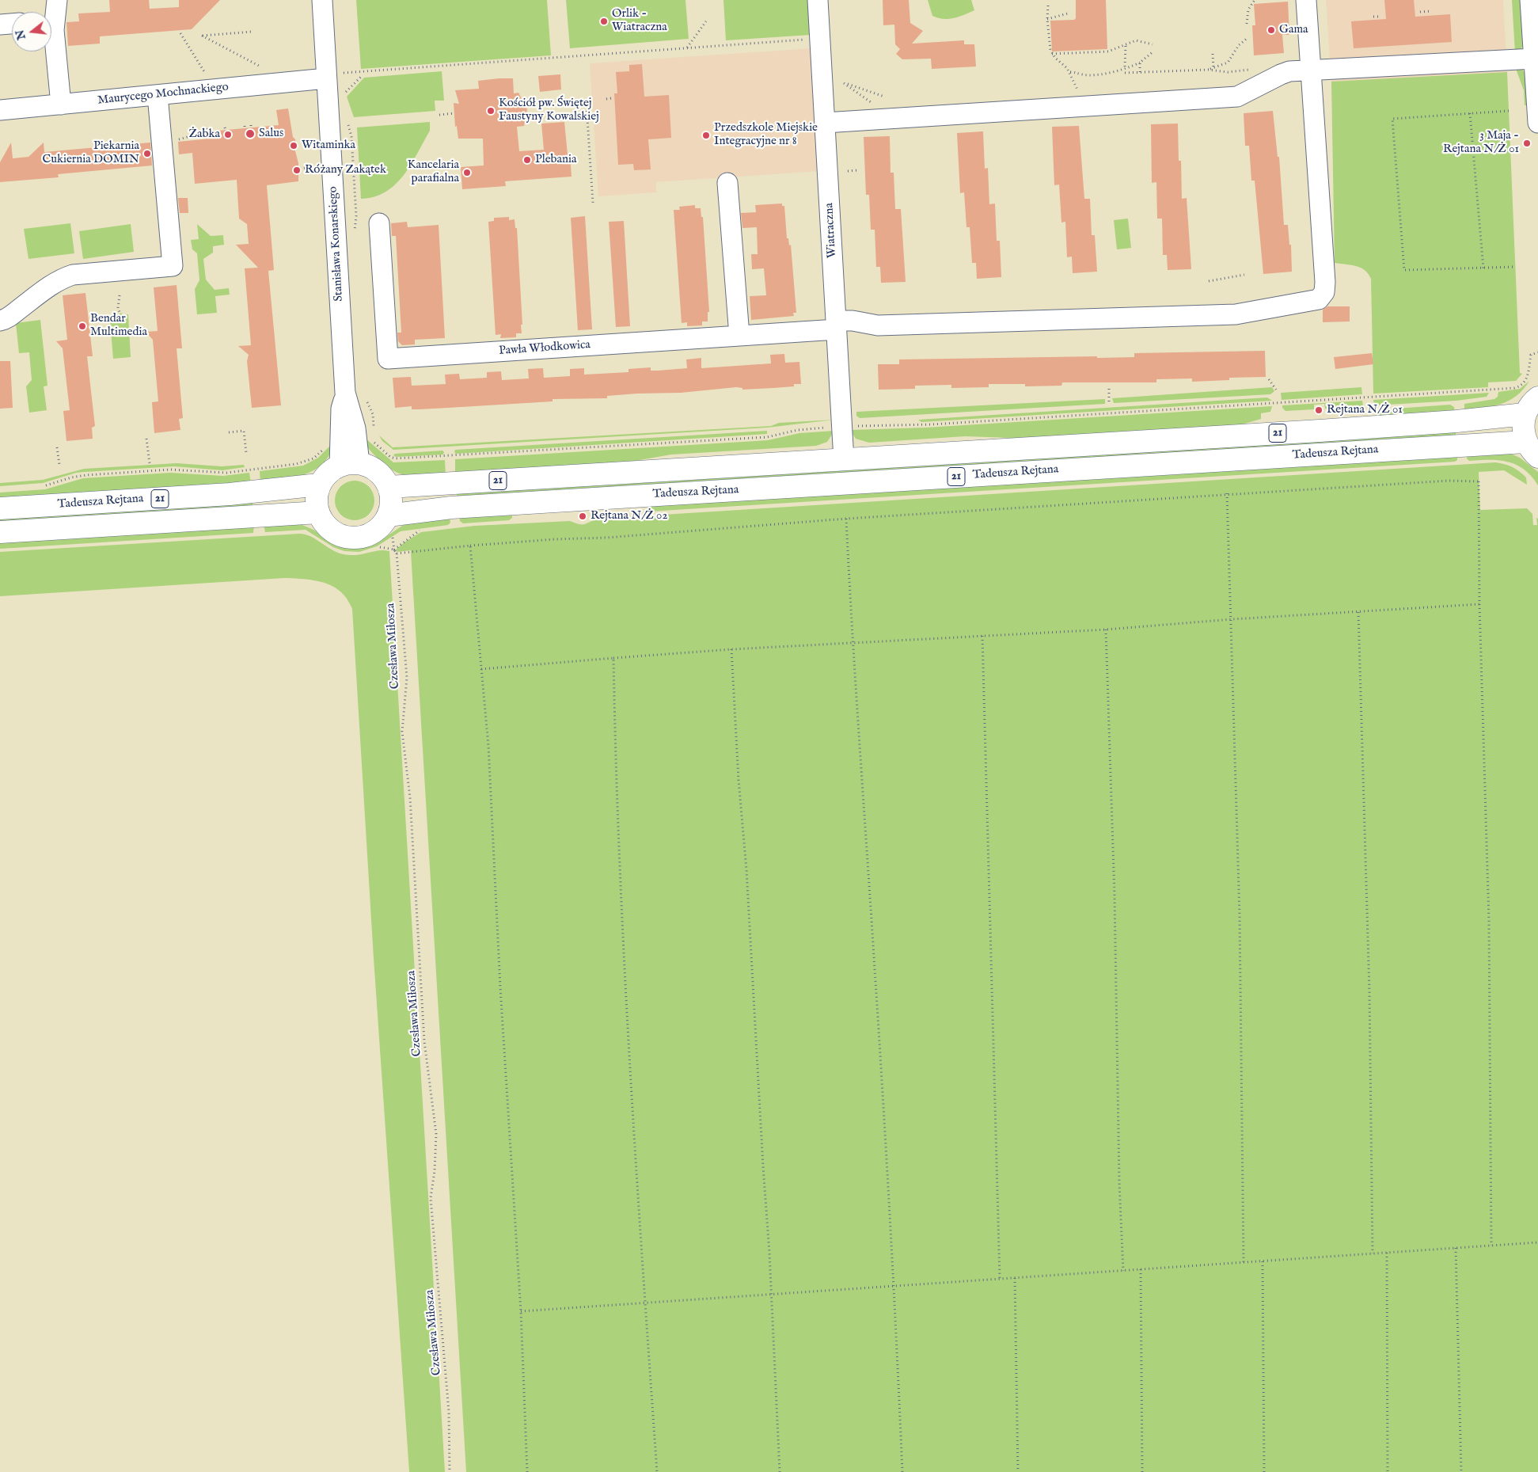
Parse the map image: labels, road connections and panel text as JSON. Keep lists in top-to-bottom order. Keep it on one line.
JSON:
{"streets":{"main road":["21","Tadeusza Rejtana"],"street":["Maurycego Mochnackiego","Wiatraczna","Stanisława Konarskiego","Pawła Włodkowica"],"path":["Czesława Miłosza"]},"crossings":[["Maurycego Mochnackiego","Stanisława Konarskiego"],["Wiatraczna","Pawła Włodkowica"],["Wiatraczna","Tadeusza Rejtana"],["Stanisława Konarskiego","Tadeusza Rejtana"]],"places":["Orlik - Wiatraczna","Gama","Kościół pw. Świętej Faustyny Kowalskiej","Salus","Żabka","Przedszkole Miejskie Integracyjne nr 8","3 Maja - Rejtana N/Ż 01","Witaminka","Piekarnia Cukiernia DOMIN","Plebania","Różany Zakątek","Kancelaria parafialna","Bendar Multimedia","Rejtana N/Ż 01","Rejtana N/Ż 02"],"north":"left"}
